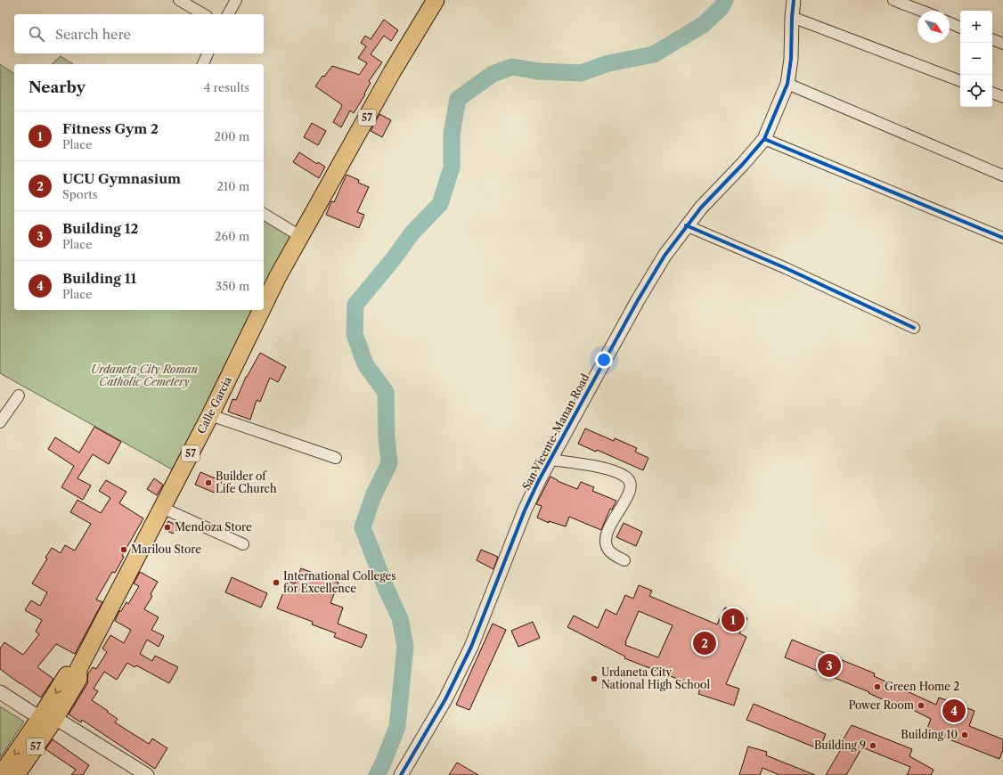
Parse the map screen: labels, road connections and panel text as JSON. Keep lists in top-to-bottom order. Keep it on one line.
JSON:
{"streets":{"main road":["57","Calle Garcia"],"street":["San Vicente-Manan Road"]},"crossings":[["57","Calle Garcia"]],"parks":["Urdaneta City Roman Catholic Cemetery"],"places":["Builder of Life Church","Mendoza Store","Marilou Store","International Colleges for Excellence","Urdaneta City National High School","Green Home 2","Power Room","Building 10","Building 9"],"north":"bottom right","page":{"map_buttons":["+","−"],"search":"Search here","heading":["Nearby","4 results"],"list":[{"mark":"1","name":"Fitness Gym 2","note":"Place","value":"200 m"},{"mark":"2","name":"UCU Gymnasium","note":"Sports","value":"210 m"},{"mark":"3","name":"Building 12","note":"Place","value":"260 m"},{"mark":"4","name":"Building 11","note":"Place","value":"350 m"}],"pins":["1","2","3","4"]}}
